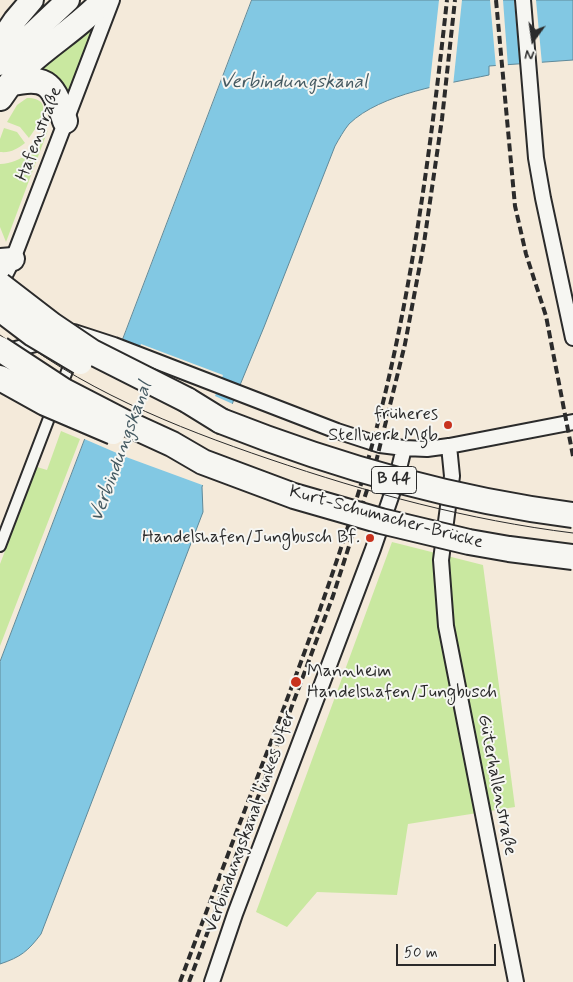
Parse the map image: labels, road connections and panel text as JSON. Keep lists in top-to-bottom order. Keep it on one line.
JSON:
{"streets":{"highway":["B 44","Kurt-Schumacher-Brücke"],"street":["Hafenstraße","Güterhallenstraße","Verbindungskanal, linkes Ufer"]},"crossings":[["Hafenstraße","B 44"],["B 44","Kurt-Schumacher-Brücke"]],"water":["Verbindungskanal"],"places":["früheres Stellwerk Mgb","Handelshafen/Jungbusch Bf.","Mannheim Handelshafen/Jungbusch"],"scale_bar":"50 m","north":"bottom"}
